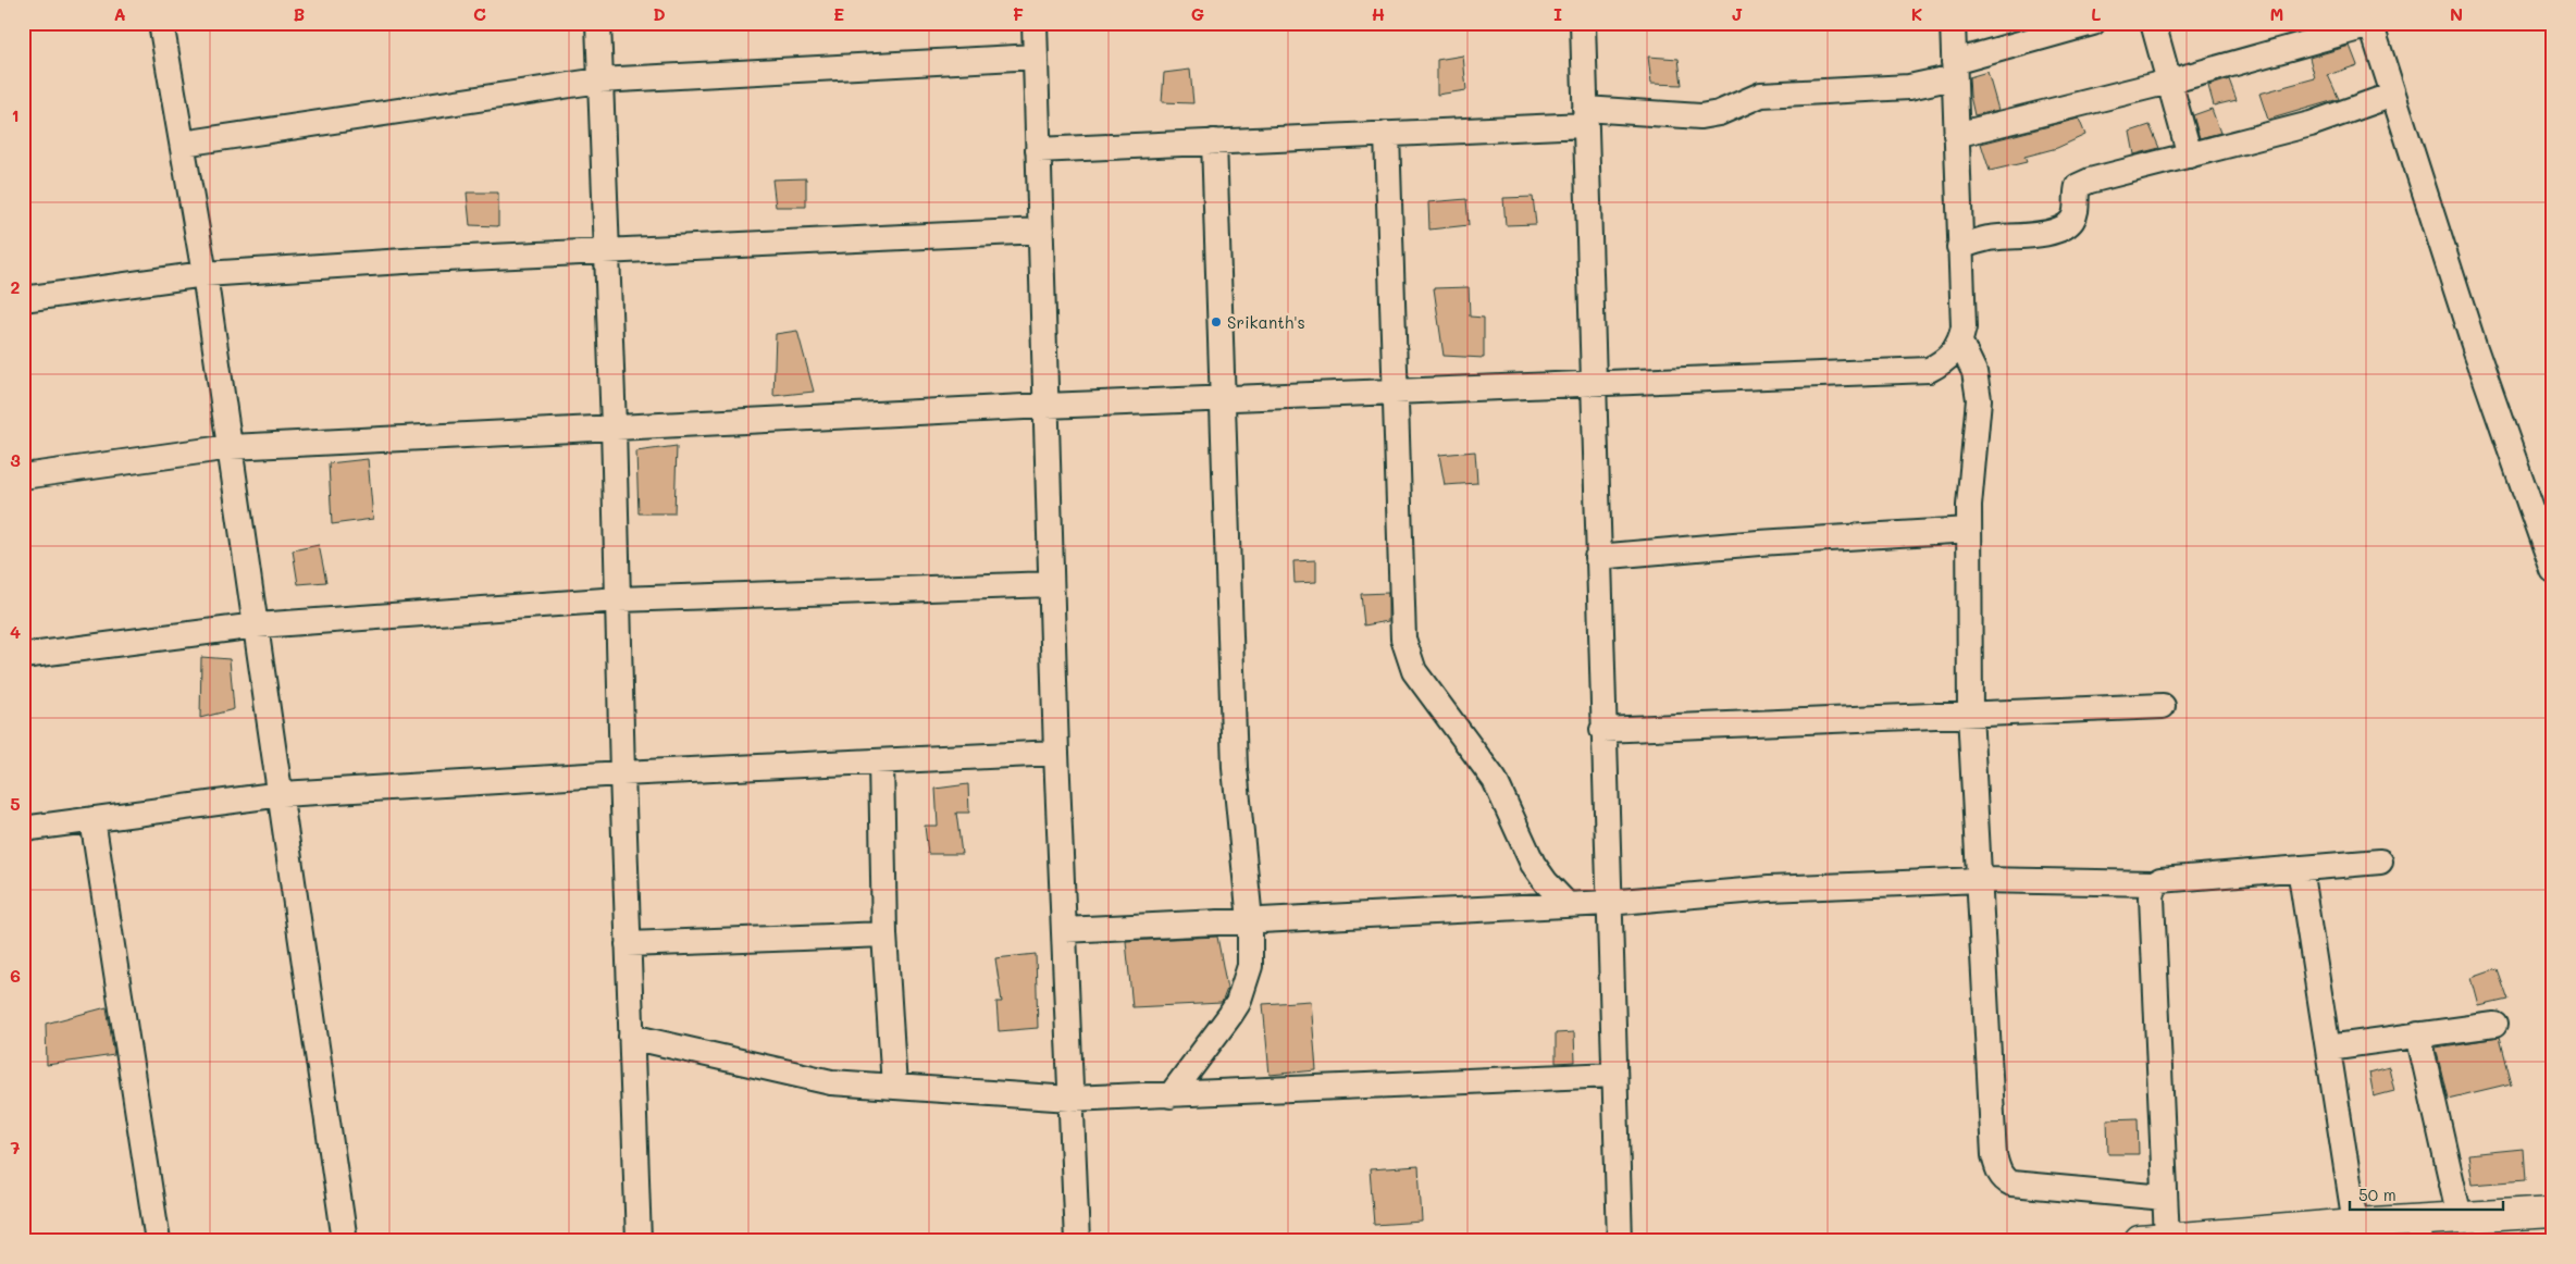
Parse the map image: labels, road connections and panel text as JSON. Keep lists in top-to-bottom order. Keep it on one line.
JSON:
{"places":["Srikanth's"],"scale_bar":"50 m","grid":{"columns":["A","B","C","D","E","F","G","H","I","J","K","L","M","N"],"rows":["1","2","3","4","5","6","7"]}}
